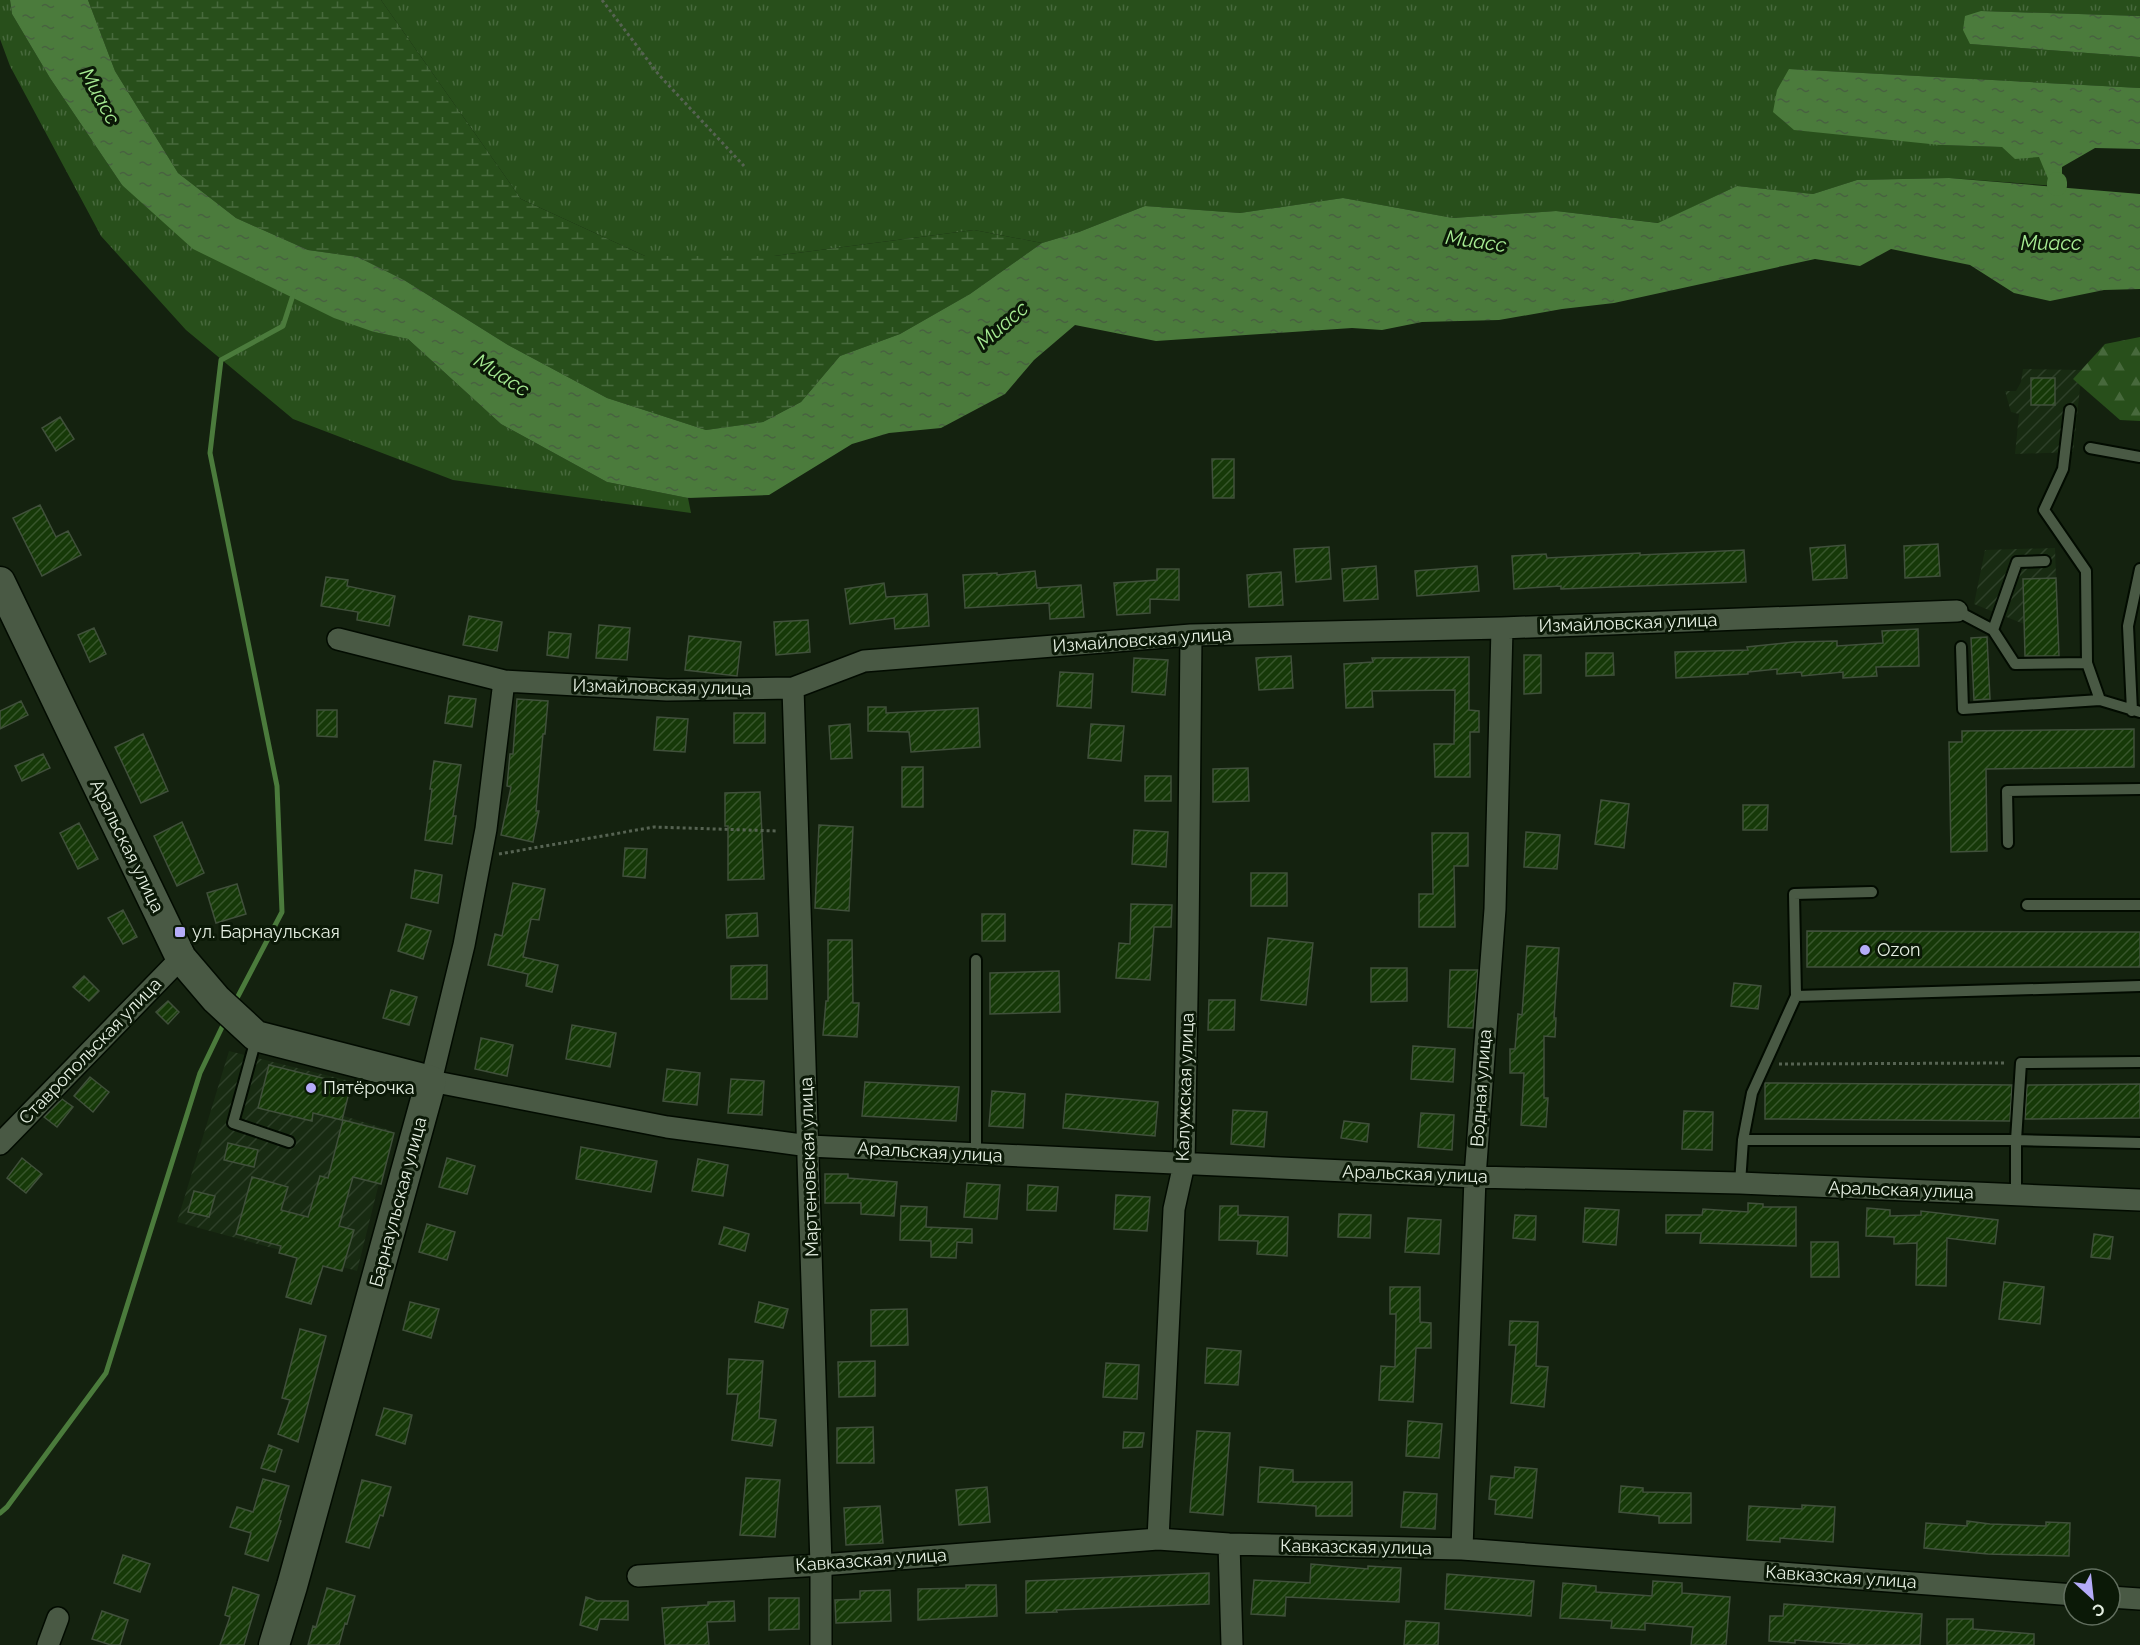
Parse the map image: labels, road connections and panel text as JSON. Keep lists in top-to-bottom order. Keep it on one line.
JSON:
{"streets":{"street":["Измайловская улица","Аральская улица","Ставропольская улица","Калужская улица","Водная улица","Мартеновская улица","Барнаульская улица","Кавказская улица"]},"crossings":[["Измайловская улица","Калужская улица"],["Измайловская улица","Водная улица"],["Измайловская улица","Мартеновская улица"],["Измайловская улица","Барнаульская улица"],["Аральская улица","Ставропольская улица"],["Аральская улица","Калужская улица"],["Аральская улица","Водная улица"],["Аральская улица","Мартеновская улица"],["Аральская улица","Барнаульская улица"],["Калужская улица","Кавказская улица"],["Водная улица","Кавказская улица"],["Мартеновская улица","Кавказская улица"]],"water":["Миасс"],"places":{"transit":["ул. Барнаульская"],"other":["Ozon","Пятёрочка"]},"north":"bottom right"}
